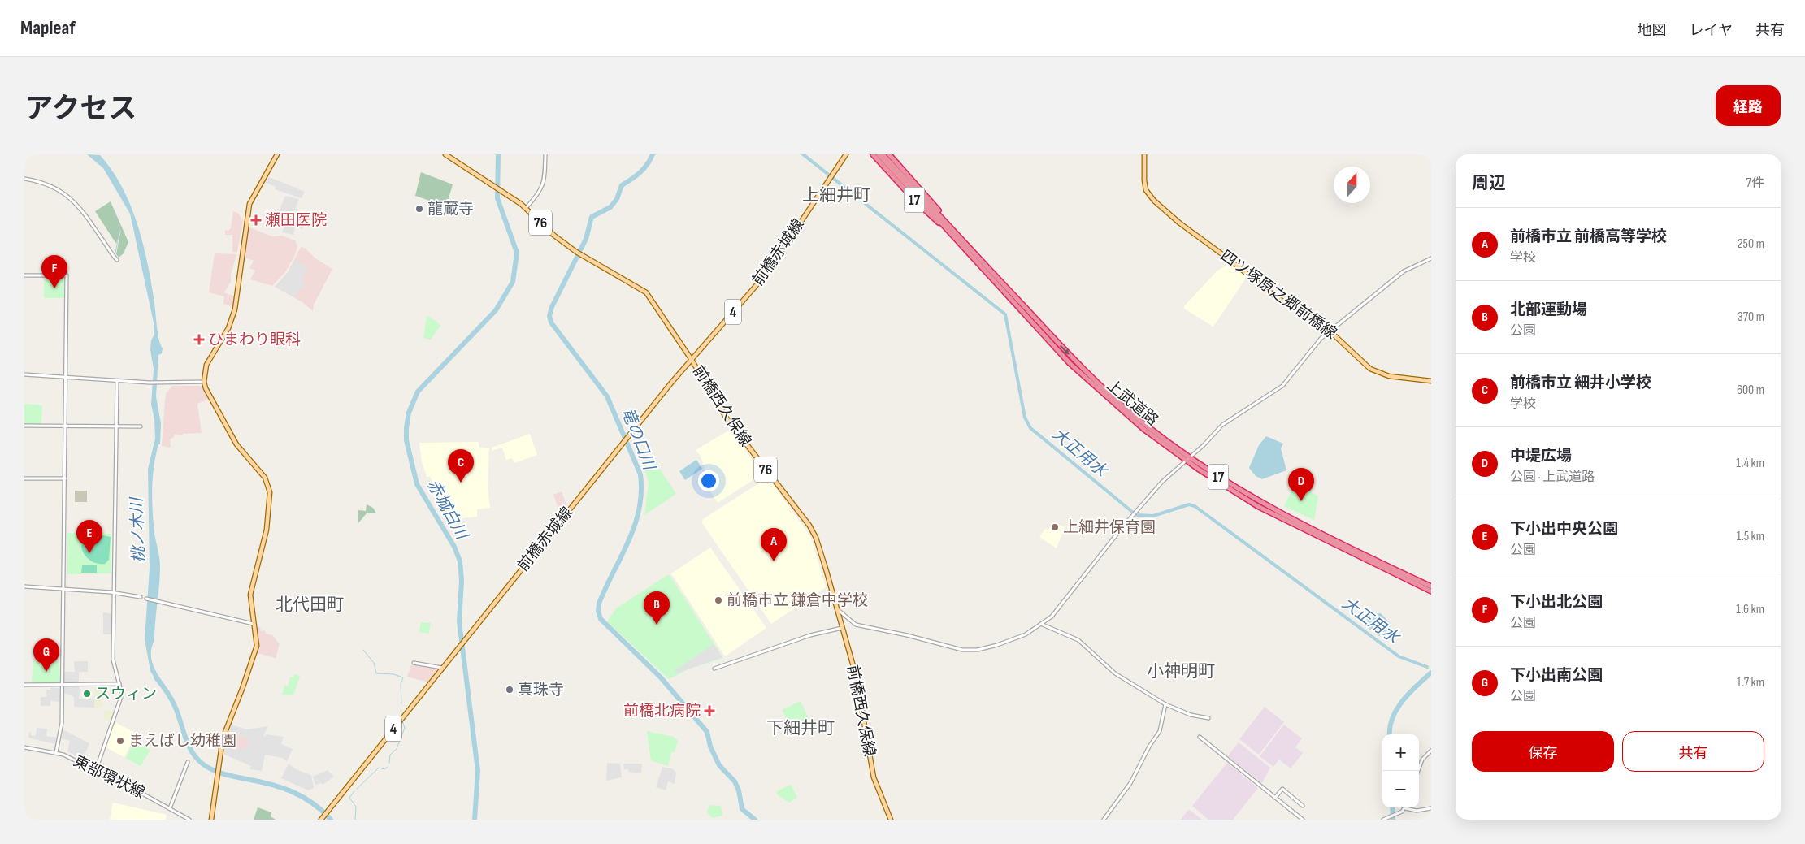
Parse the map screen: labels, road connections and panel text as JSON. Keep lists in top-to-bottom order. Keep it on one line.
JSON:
{"streets":{"highway":["17","上武道路"],"main road":["76","前橋赤城線","四ツ塚原之郷前橋線","4","前橋西久保線"],"street":["東部環状線"]},"crossings":[["17","上武道路"],["前橋赤城線","4"],["前橋赤城線","前橋西久保線"]],"districts":["上細井町","北代田町","小神明町","下細井町"],"water":["竜の口川","大正用水","赤城白川","桃ノ木川"],"places":{"other":["龍蔵寺","上細井保育園","前橋市立 鎌倉中学校","真珠寺","スウィン","まえばし幼稚園"],"health":["瀬田医院","ひまわり眼科","前橋北病院"]},"north":"top","page":{"header":"Mapleaf","nav":["地図","レイヤ","共有"],"title":"アクセス","buttons":["経路",["保存","共有"]],"heading":["周辺","7件"],"list":[{"mark":"A","name":"前橋市立 前橋高等学校","note":"学校","value":"250 m"},{"mark":"B","name":"北部運動場","note":"公園","value":"370 m"},{"mark":"C","name":"前橋市立 細井小学校","note":"学校","value":"600 m"},{"mark":"D","name":"中堤広場","note":"公園 · 上武道路","value":"1.4 km"},{"mark":"E","name":"下小出中央公園","note":"公園","value":"1.5 km"},{"mark":"F","name":"下小出北公園","note":"公園","value":"1.6 km"},{"mark":"G","name":"下小出南公園","note":"公園","value":"1.7 km"}],"pins":["F","C","D","E","A","B","G"],"map_buttons":["+","−"]}}
